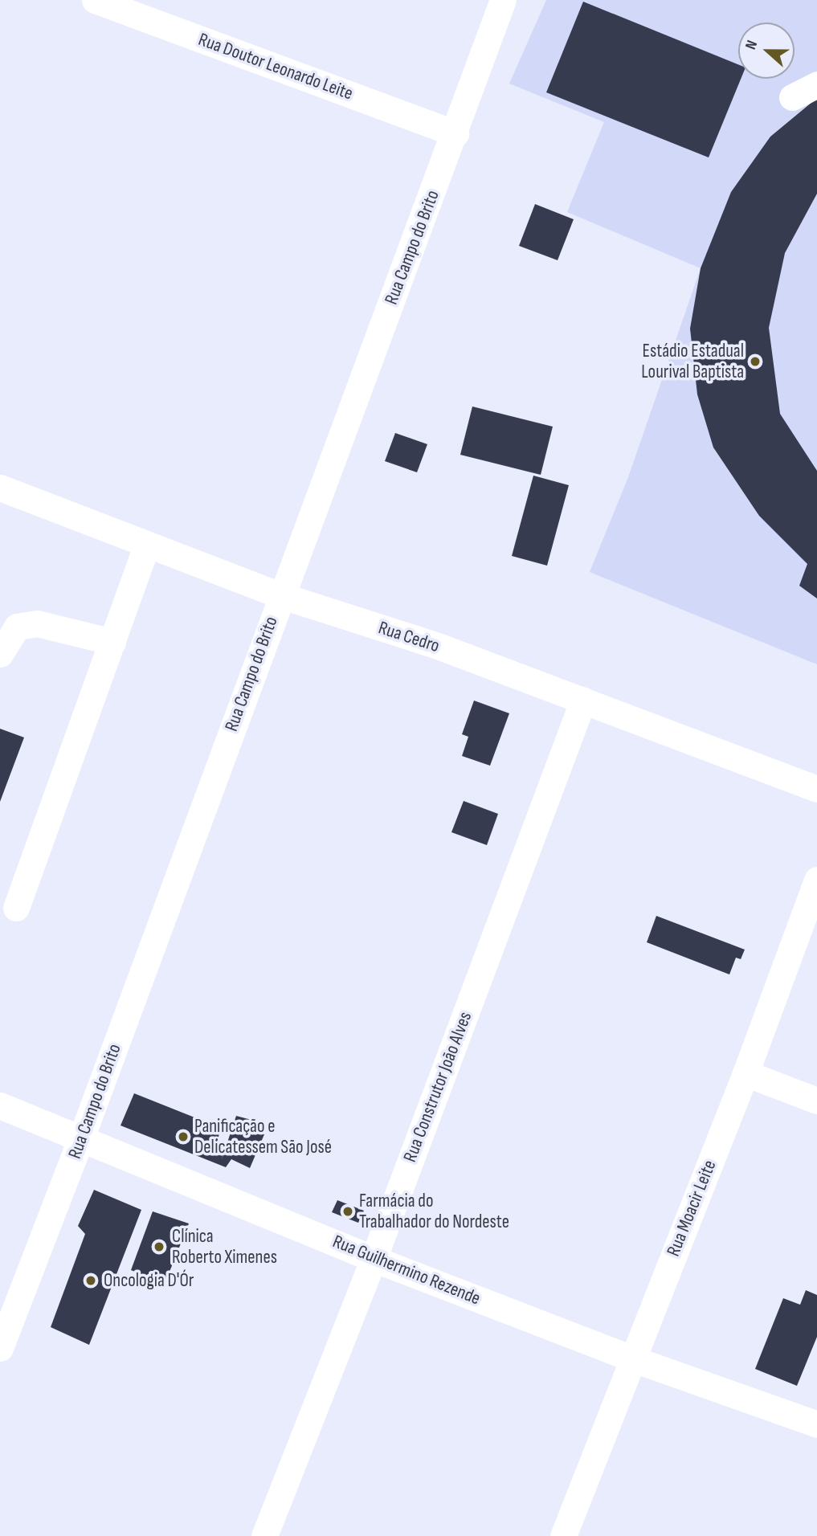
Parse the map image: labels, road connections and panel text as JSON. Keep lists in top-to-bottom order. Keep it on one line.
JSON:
{"streets":{"street":["Rua Doutor Leonardo Leite","Rua Campo do Brito","Rua Cedro","Rua Construtor João Alves","Rua Moacir Leite","Rua Guilhermino Rezende"]},"crossings":[["Rua Doutor Leonardo Leite","Rua Campo do Brito"],["Rua Campo do Brito","Rua Cedro"],["Rua Campo do Brito","Rua Guilhermino Rezende"],["Rua Cedro","Rua Construtor João Alves"],["Rua Construtor João Alves","Rua Guilhermino Rezende"],["Rua Moacir Leite","Rua Guilhermino Rezende"]],"places":["Estádio Estadual Lourival Baptista","Panificação e Delicatessem São José","Farmácia do Trabalhador do Nordeste","Clínica Roberto Ximenes","Oncologia D'Ór"],"north":"left"}
